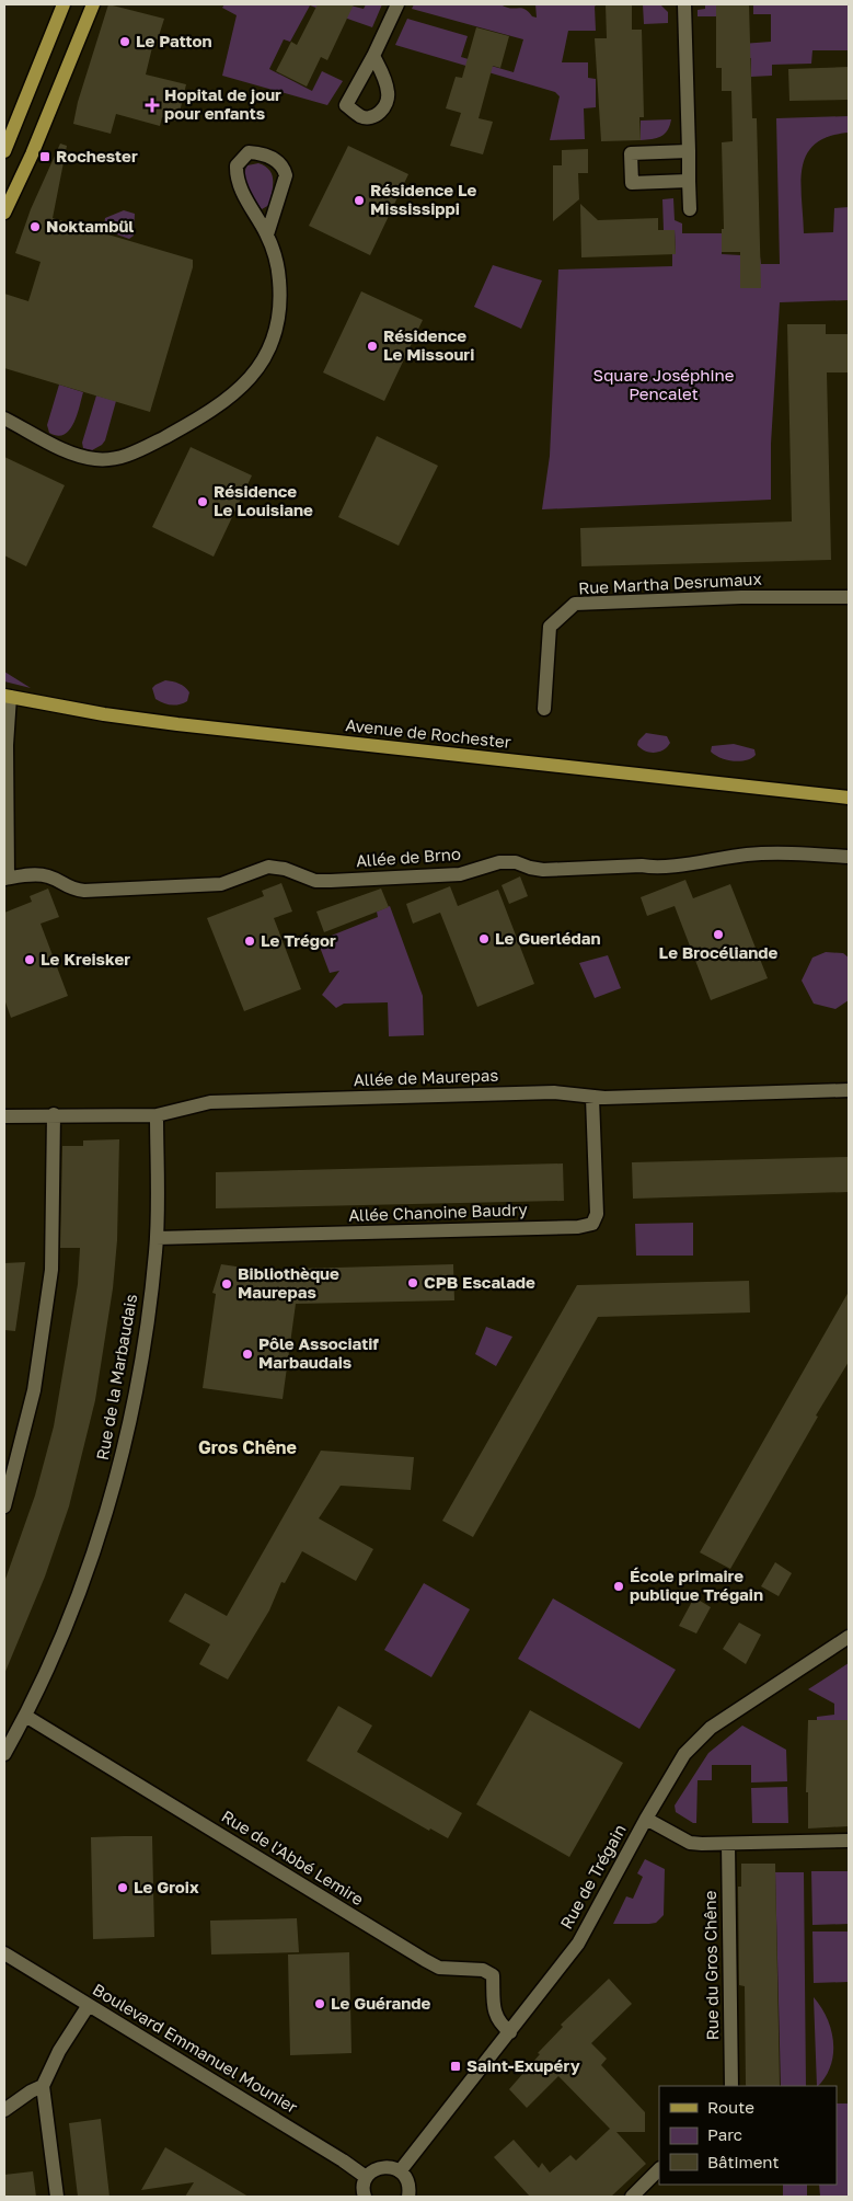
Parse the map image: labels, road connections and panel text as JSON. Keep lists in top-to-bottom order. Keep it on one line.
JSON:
{"streets":{"main road":["Avenue de Rochester"],"street":["Rue Martha Desrumaux","Allée de Brno","Allée de Maurepas","Allée Chanoine Baudry","Rue de la Marbaudais","Rue de l'Abbé Lemire","Rue de Trégain","Rue du Gros Chêne","Boulevard Emmanuel Mounier"]},"crossings":[["Avenue de Rochester","Allée de Brno"],["Allée de Maurepas","Allée Chanoine Baudry"],["Allée de Maurepas","Rue de la Marbaudais"],["Allée Chanoine Baudry","Rue de la Marbaudais"],["Rue de la Marbaudais","Rue de l'Abbé Lemire"],["Rue de l'Abbé Lemire","Rue de Trégain"]],"districts":["Gros Chêne"],"parks":["Square Joséphine Pencalet"],"places":{"other":["Le Patton","Résidence Le Mississippi","Noktambül","Résidence Le Missouri","Résidence Le Louisiane","Le Brocéliande","Le Guerlédan","Le Trégor","Le Kreisker","CPB Escalade","Bibliothèque Maurepas","Pôle Associatif Marbaudais","École primaire publique Trégain","Le Groix","Le Guérande"],"health":["Hopital de jour pour enfants"],"transit":["Rochester","Saint-Exupéry"]},"legend":["Route","Parc","Bâtiment"]}
